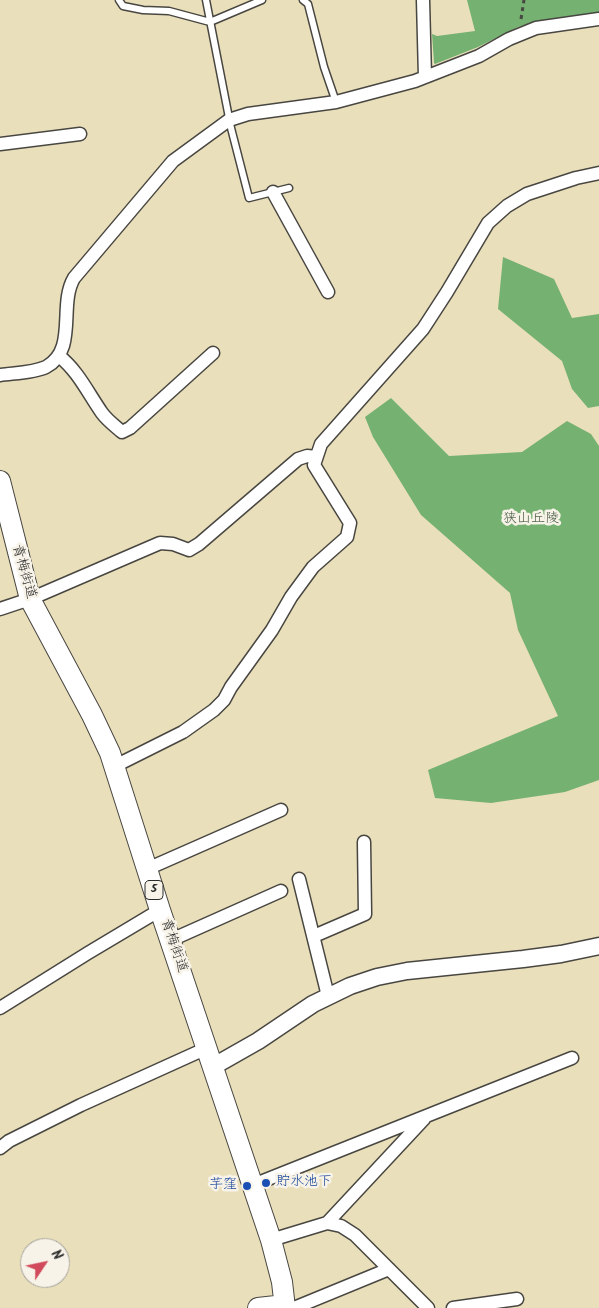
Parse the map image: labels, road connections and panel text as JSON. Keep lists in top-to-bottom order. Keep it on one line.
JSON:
{"streets":{"main road":["青梅街道","5"]},"parks":["狭山丘陵"],"places":["貯水池下","芋窪"],"north":"top right"}
